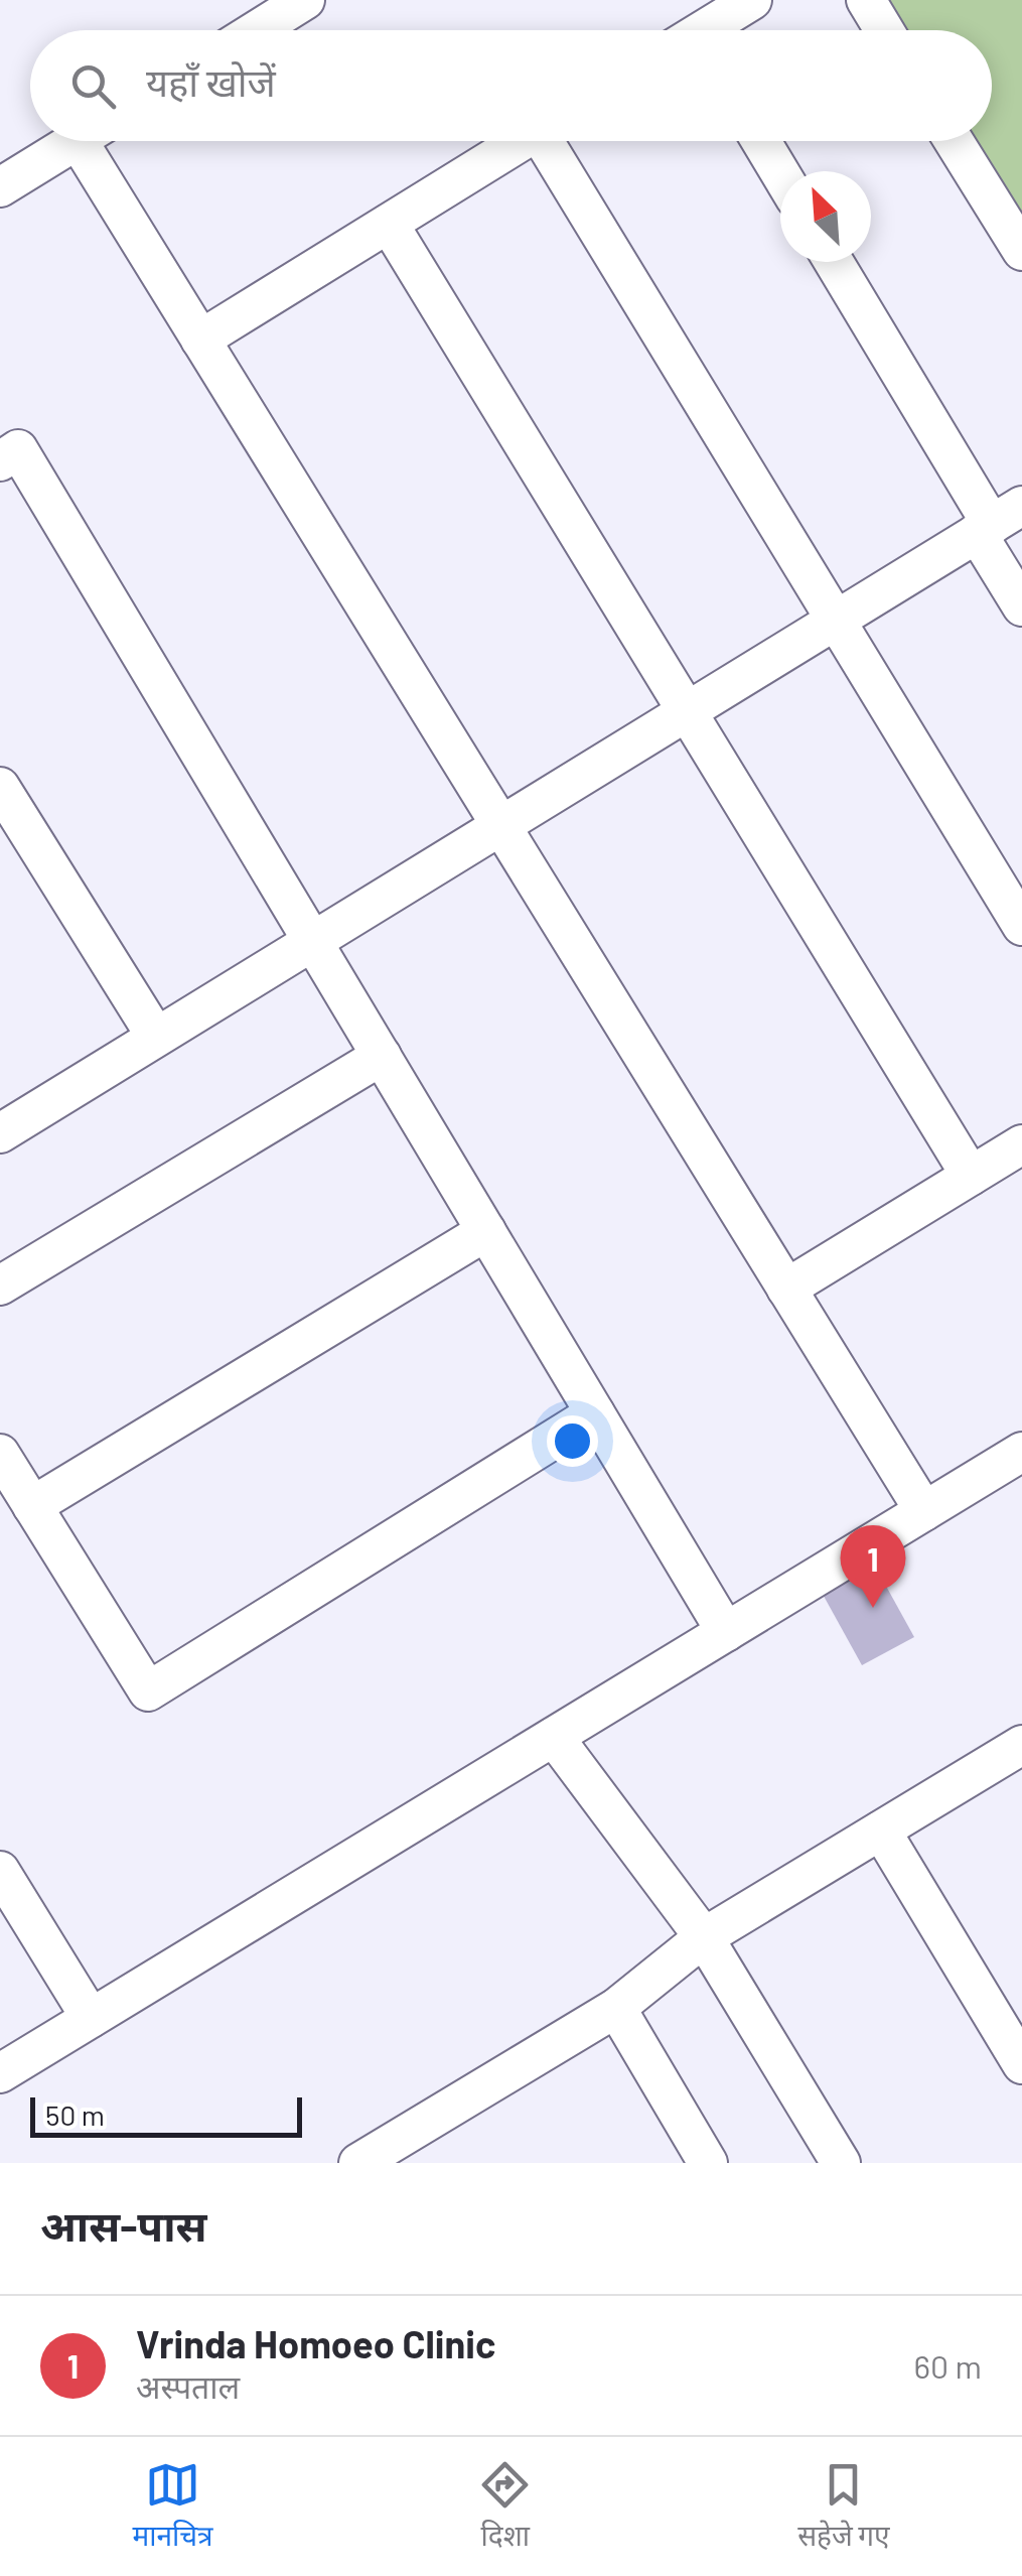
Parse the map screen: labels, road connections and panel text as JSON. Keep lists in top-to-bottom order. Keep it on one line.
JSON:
{"scale_bar":"50 m","north":"top left","page":{"search":"यहाँ खोजें","pins":"1","scale":"50 m","heading":"आस-पास","list":[{"mark":"1","name":"Vrinda Homoeo Clinic","note":"अस्पताल","value":"60 m"}],"nav":["मानचित्र","दिशा","सहेजे गए"]}}
